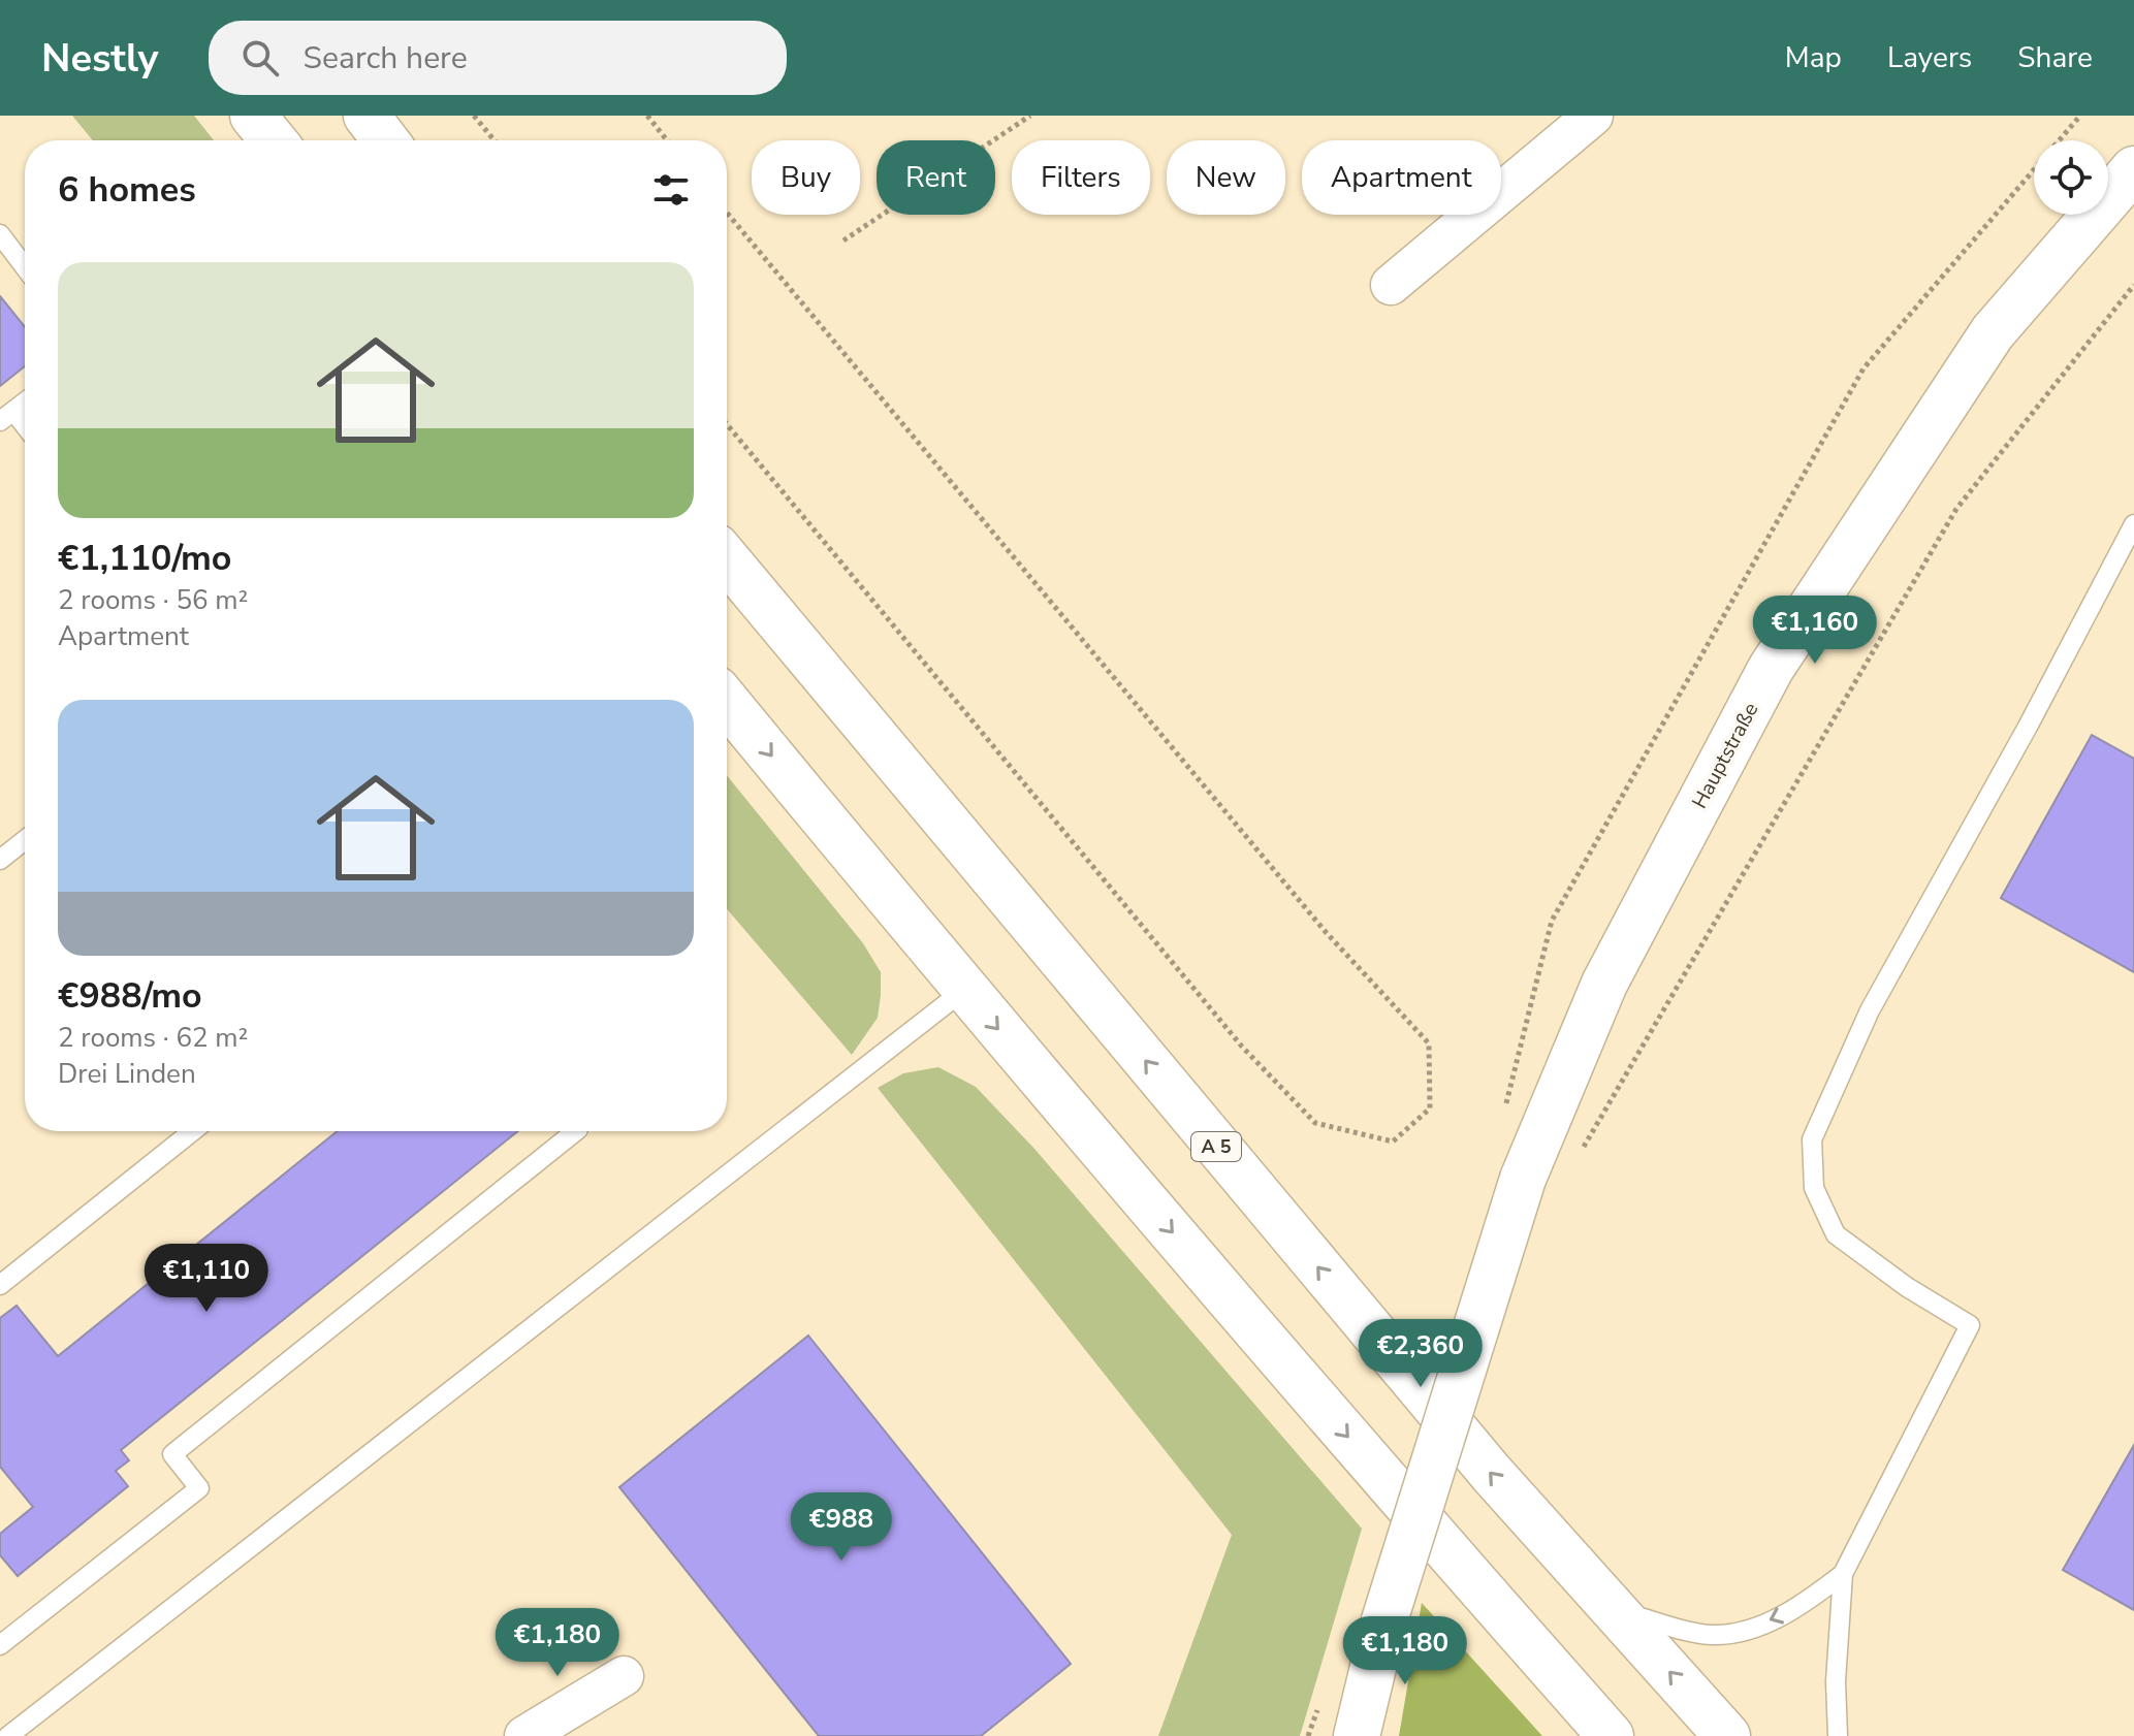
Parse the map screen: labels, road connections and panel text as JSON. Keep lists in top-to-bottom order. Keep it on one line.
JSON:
{"streets":{"main road":["Hauptstraße","A 5"]},"page":{"header":"Nestly","search":"Search here","nav":["Map","Layers","Share"],"chip":["Buy","Rent","Filters","New","Apartment"],"heading":"6 homes","list":[{"name":"€1,110/mo","note":"2 rooms · 56 m² · Apartment"},{"name":"€988/mo","note":"2 rooms · 62 m² · Drei Linden"}],"price":["€1,160","€1,110","€2,360","€988","€1,180","€1,180"]}}
